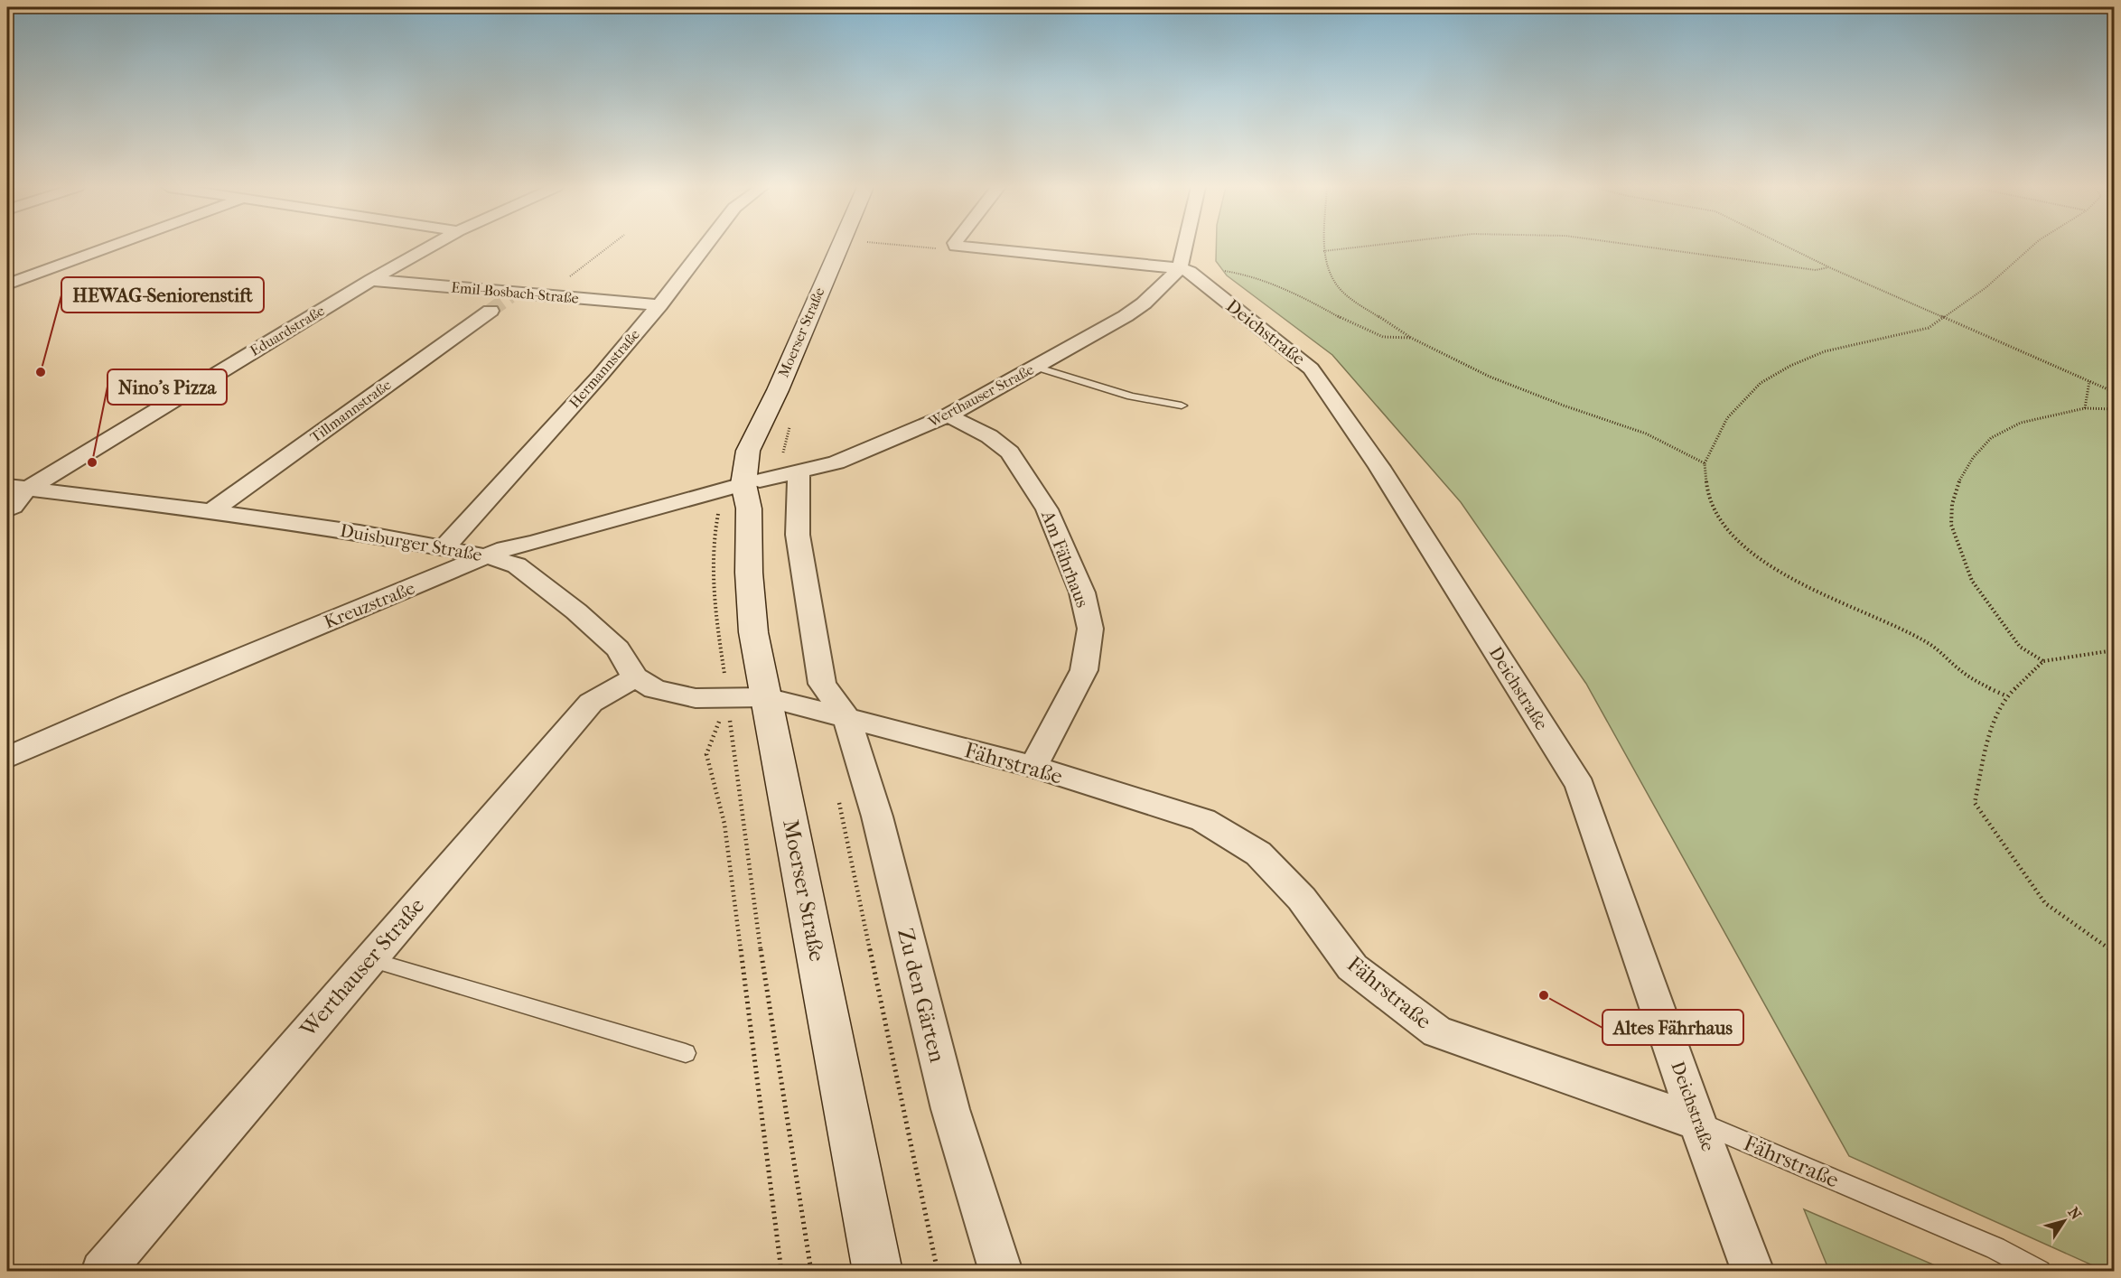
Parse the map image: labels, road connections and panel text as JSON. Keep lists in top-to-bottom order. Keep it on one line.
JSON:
{"streets":{"main road":["Moerser Straße"],"street":["Emil-Bosbach-Straße","Eduardstraße","Deichstraße","Hermannstraße","Werthauser Straße","Tillmannstraße","Duisburger Straße","Am Fährhaus","Kreuzstraße","Fährstraße","Zu den Gärten"]},"crossings":[["Emil-Bosbach-Straße","Eduardstraße"],["Emil-Bosbach-Straße","Hermannstraße"],["Eduardstraße","Duisburger Straße"],["Moerser Straße","Werthauser Straße"],["Moerser Straße","Kreuzstraße"],["Moerser Straße","Fährstraße"],["Deichstraße","Werthauser Straße"],["Deichstraße","Fährstraße"],["Hermannstraße","Duisburger Straße"],["Werthauser Straße","Duisburger Straße"],["Werthauser Straße","Am Fährhaus"],["Werthauser Straße","Kreuzstraße"],["Tillmannstraße","Duisburger Straße"],["Duisburger Straße","Kreuzstraße"],["Am Fährhaus","Fährstraße"],["Fährstraße","Zu den Gärten"]],"places":["HEWAG-Seniorenstift","Nino's Pizza","Altes Fährhaus"],"north":"top right"}
